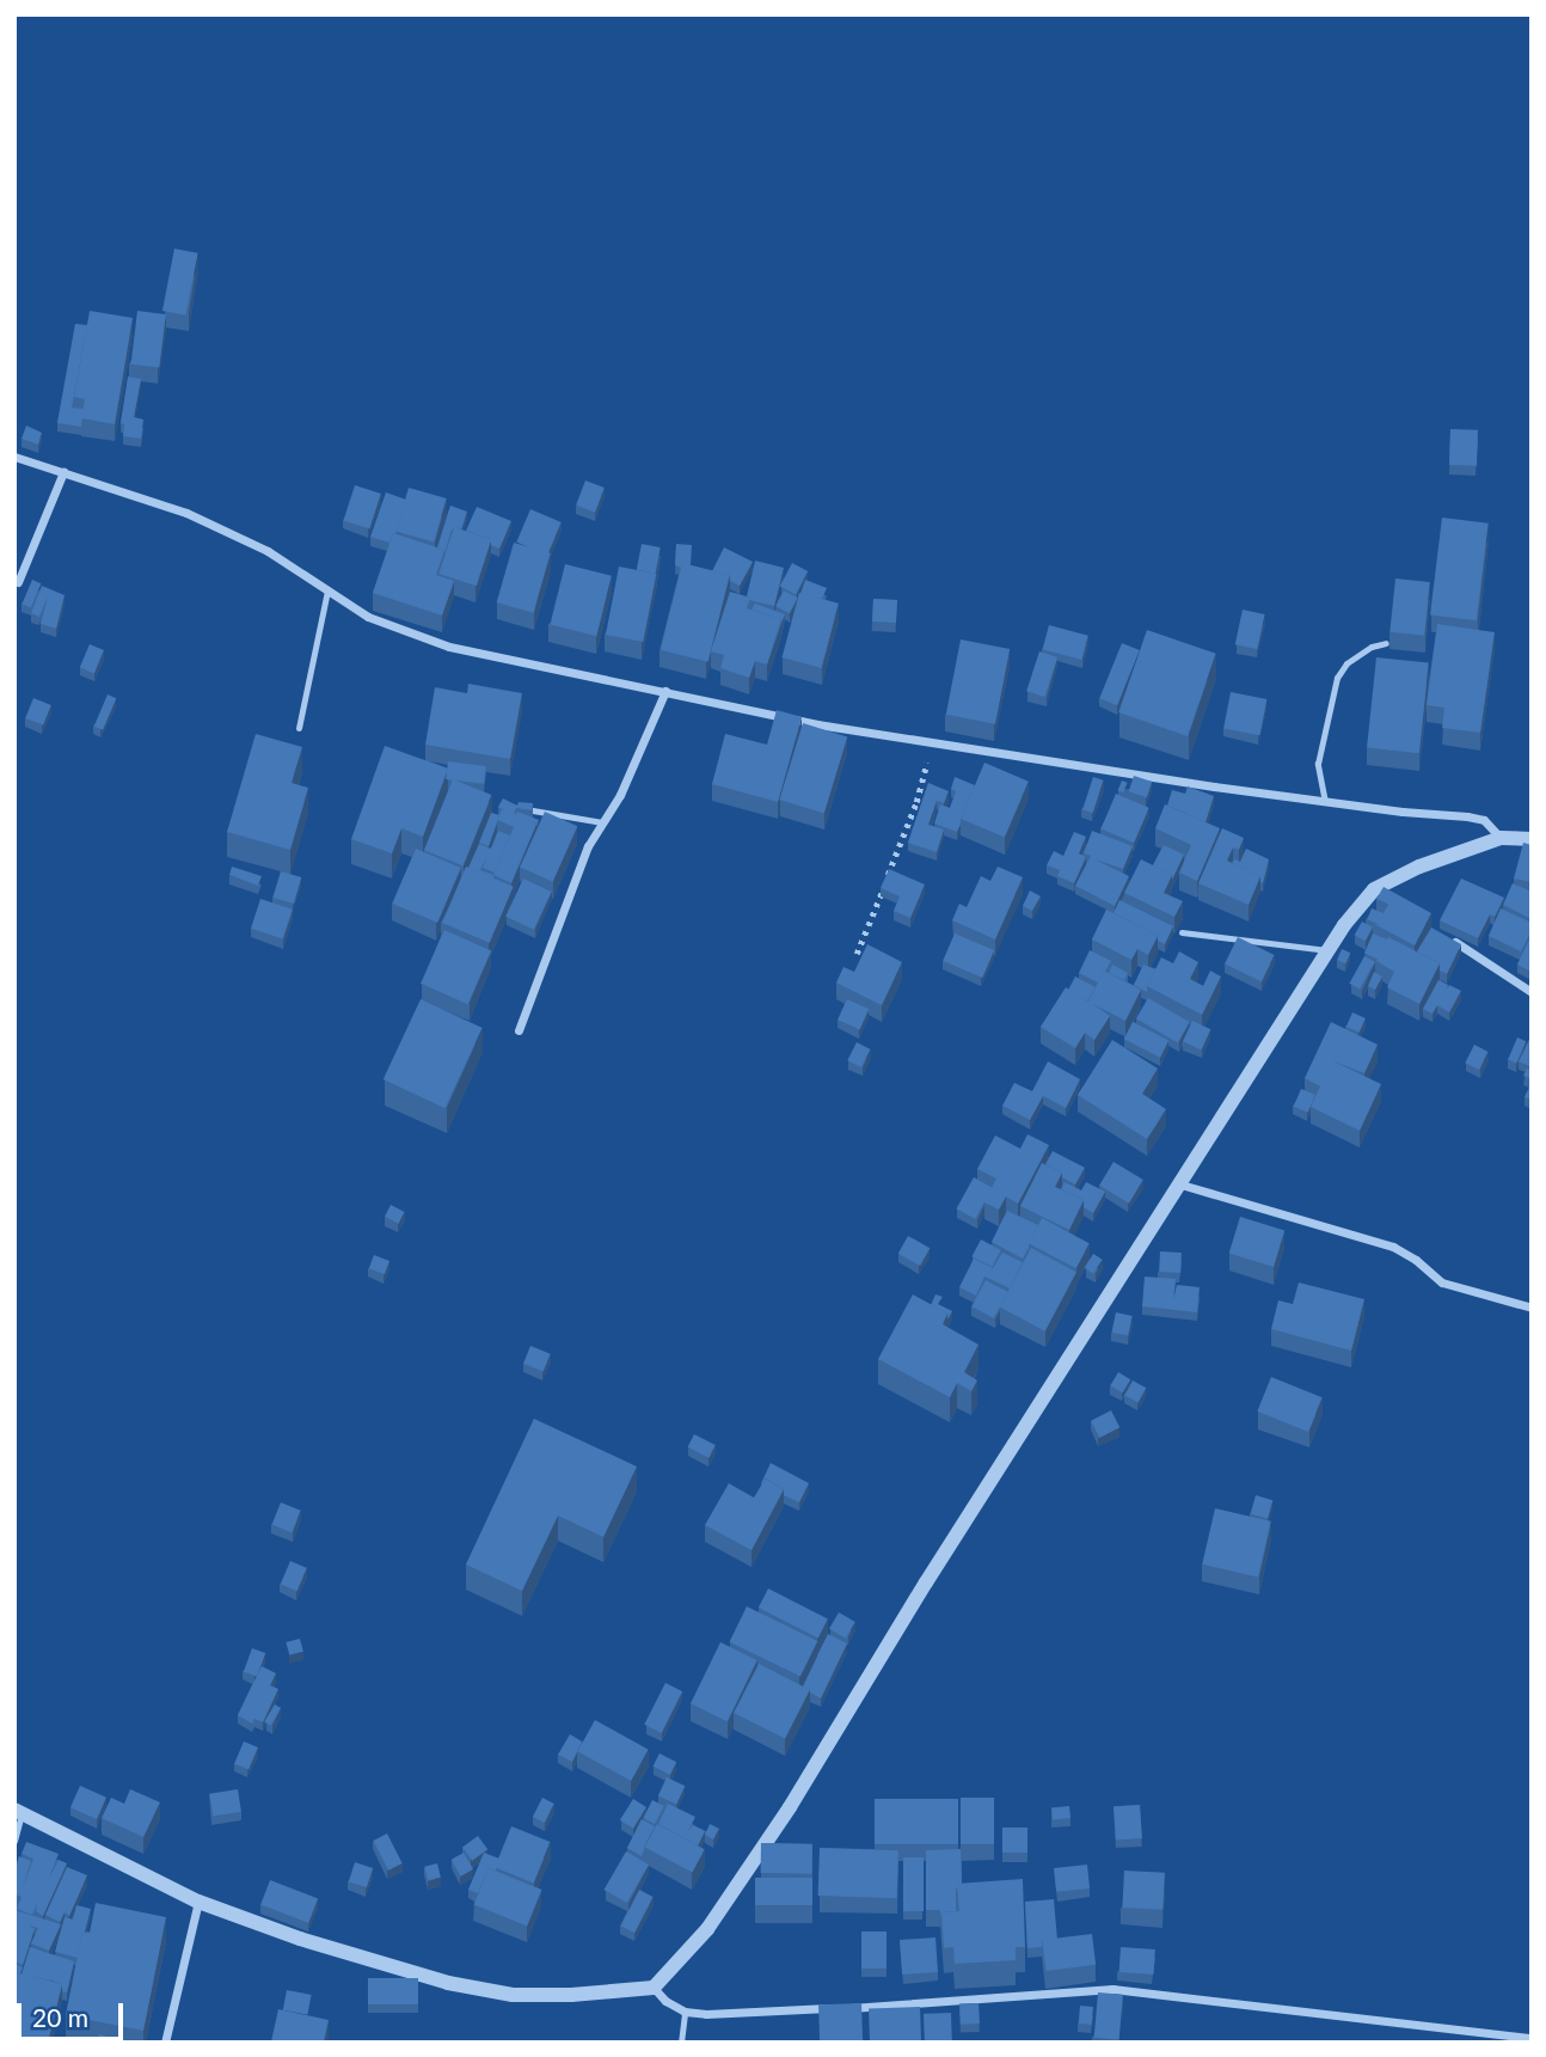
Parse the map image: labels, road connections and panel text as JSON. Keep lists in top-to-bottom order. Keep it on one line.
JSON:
{"scale_bar":"20 m"}
